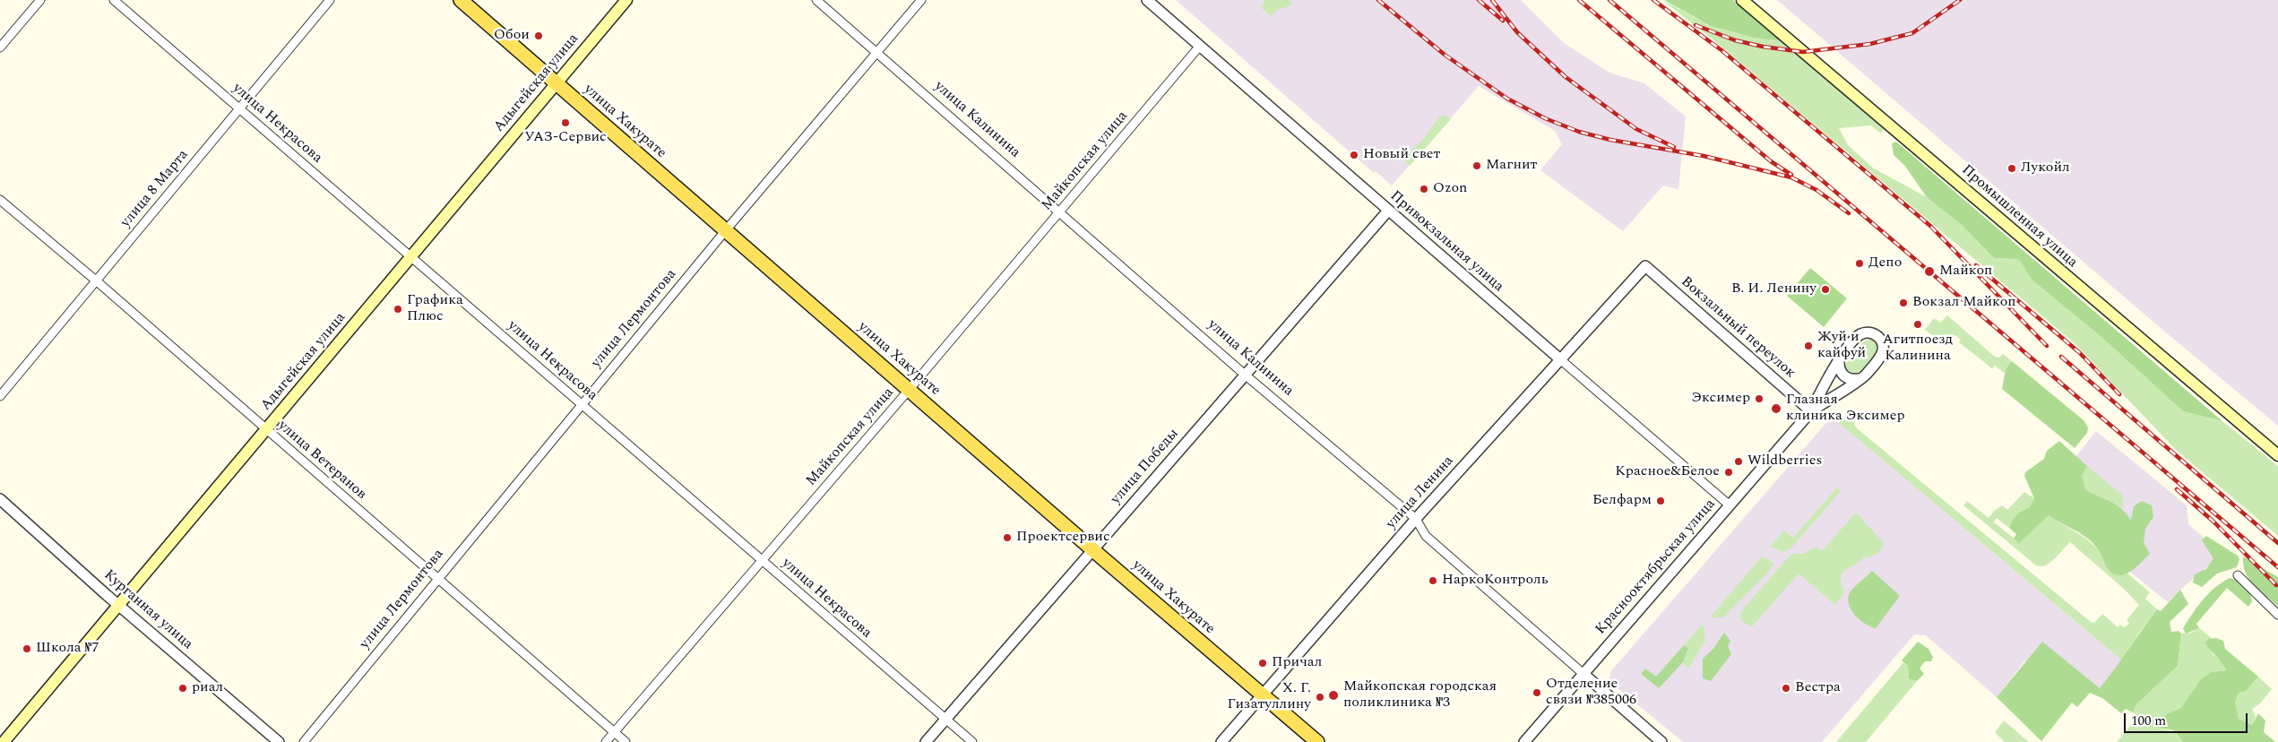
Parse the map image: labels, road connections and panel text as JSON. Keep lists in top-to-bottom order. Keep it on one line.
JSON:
{"streets":{"main road":["Адыгейская улица","улица Хакурате","Промышленная улица"],"street":["улица Калинина","улица Некрасова","Майкопская улица","улица 8 Марта","Привокзальная улица","улица Лермонтова","Вокзальный переулок","улица Ветеранов","улица Победы","улица Ленина","Краснооктябрьская улица","Курганная улица"]},"crossings":[["Адыгейская улица","улица Хакурате"],["Адыгейская улица","улица Некрасова"],["Адыгейская улица","улица Ветеранов"],["Адыгейская улица","Курганная улица"],["улица Калинина","Майкопская улица"],["улица Калинина","улица Лермонтова"],["улица Калинина","улица Победы"],["улица Калинина","улица Ленина"],["улица Калинина","Краснооктябрьская улица"],["улица Хакурате","Майкопская улица"],["улица Хакурате","улица Лермонтова"],["улица Хакурате","улица Победы"],["улица Хакурате","улица Ленина"],["улица Некрасова","Майкопская улица"],["улица Некрасова","улица 8 Марта"],["улица Некрасова","улица Лермонтова"],["улица Некрасова","улица Победы"],["Майкопская улица","Привокзальная улица"],["Майкопская улица","улица Ветеранов"],["улица 8 Марта","улица Ветеранов"],["Привокзальная улица","улица Победы"],["Привокзальная улица","улица Ленина"],["Привокзальная улица","Краснооктябрьская улица"],["улица Лермонтова","улица Ветеранов"],["Вокзальный переулок","улица Ленина"],["Вокзальный переулок","Краснооктябрьская улица"]],"places":["Обои","УАЗ-Сервис","Новый свет","Магнит","Лукойл","Ozon","Депо","Майкоп","В. И. Ленину","Вокзал Майкоп","Графика Плюс","Агитпоезд Калинина","Жуй и кайфуй","Эксимер","Глазная клиника Эксимер","Wildberries","Красное&Белое","Белфарм","Проектсервис","НаркоКонтроль","Школа №7","Причал","риал","Вестра","Отделение связи №385006","Майкопская городская поликлиника №3","Х. Г. Гизатуллину"],"scale_bar":"100 m"}
